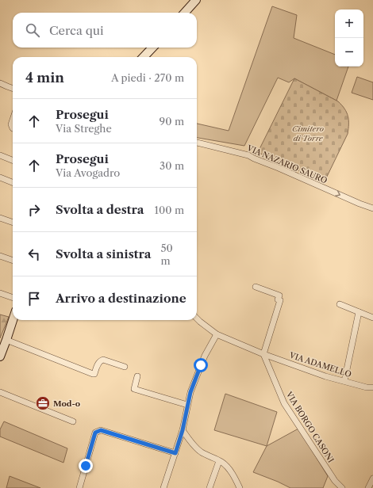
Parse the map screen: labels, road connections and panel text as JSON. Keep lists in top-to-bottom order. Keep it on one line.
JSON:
{"streets":{"street":["VIA NAZARIO SAURO","VIA ADAMELLO","VIA BORGO CASONI"]},"crossings":[["VIA ADAMELLO","VIA BORGO CASONI"]],"one_way":["VIA NAZARIO SAURO"],"parks":["Cimitero di Torre"],"places":{"office":["Mod-o"]},"page":{"map_buttons":["+","−"],"search":"Cerca qui","heading":["4 min","A piedi · 270 m"],"list":[["Prosegui","Via Streghe","90 m"],["Prosegui","Via Avogadro","30 m"],["Svolta a destra","100 m"],["Svolta a sinistra","50 m"],"Arrivo a destinazione"]}}
